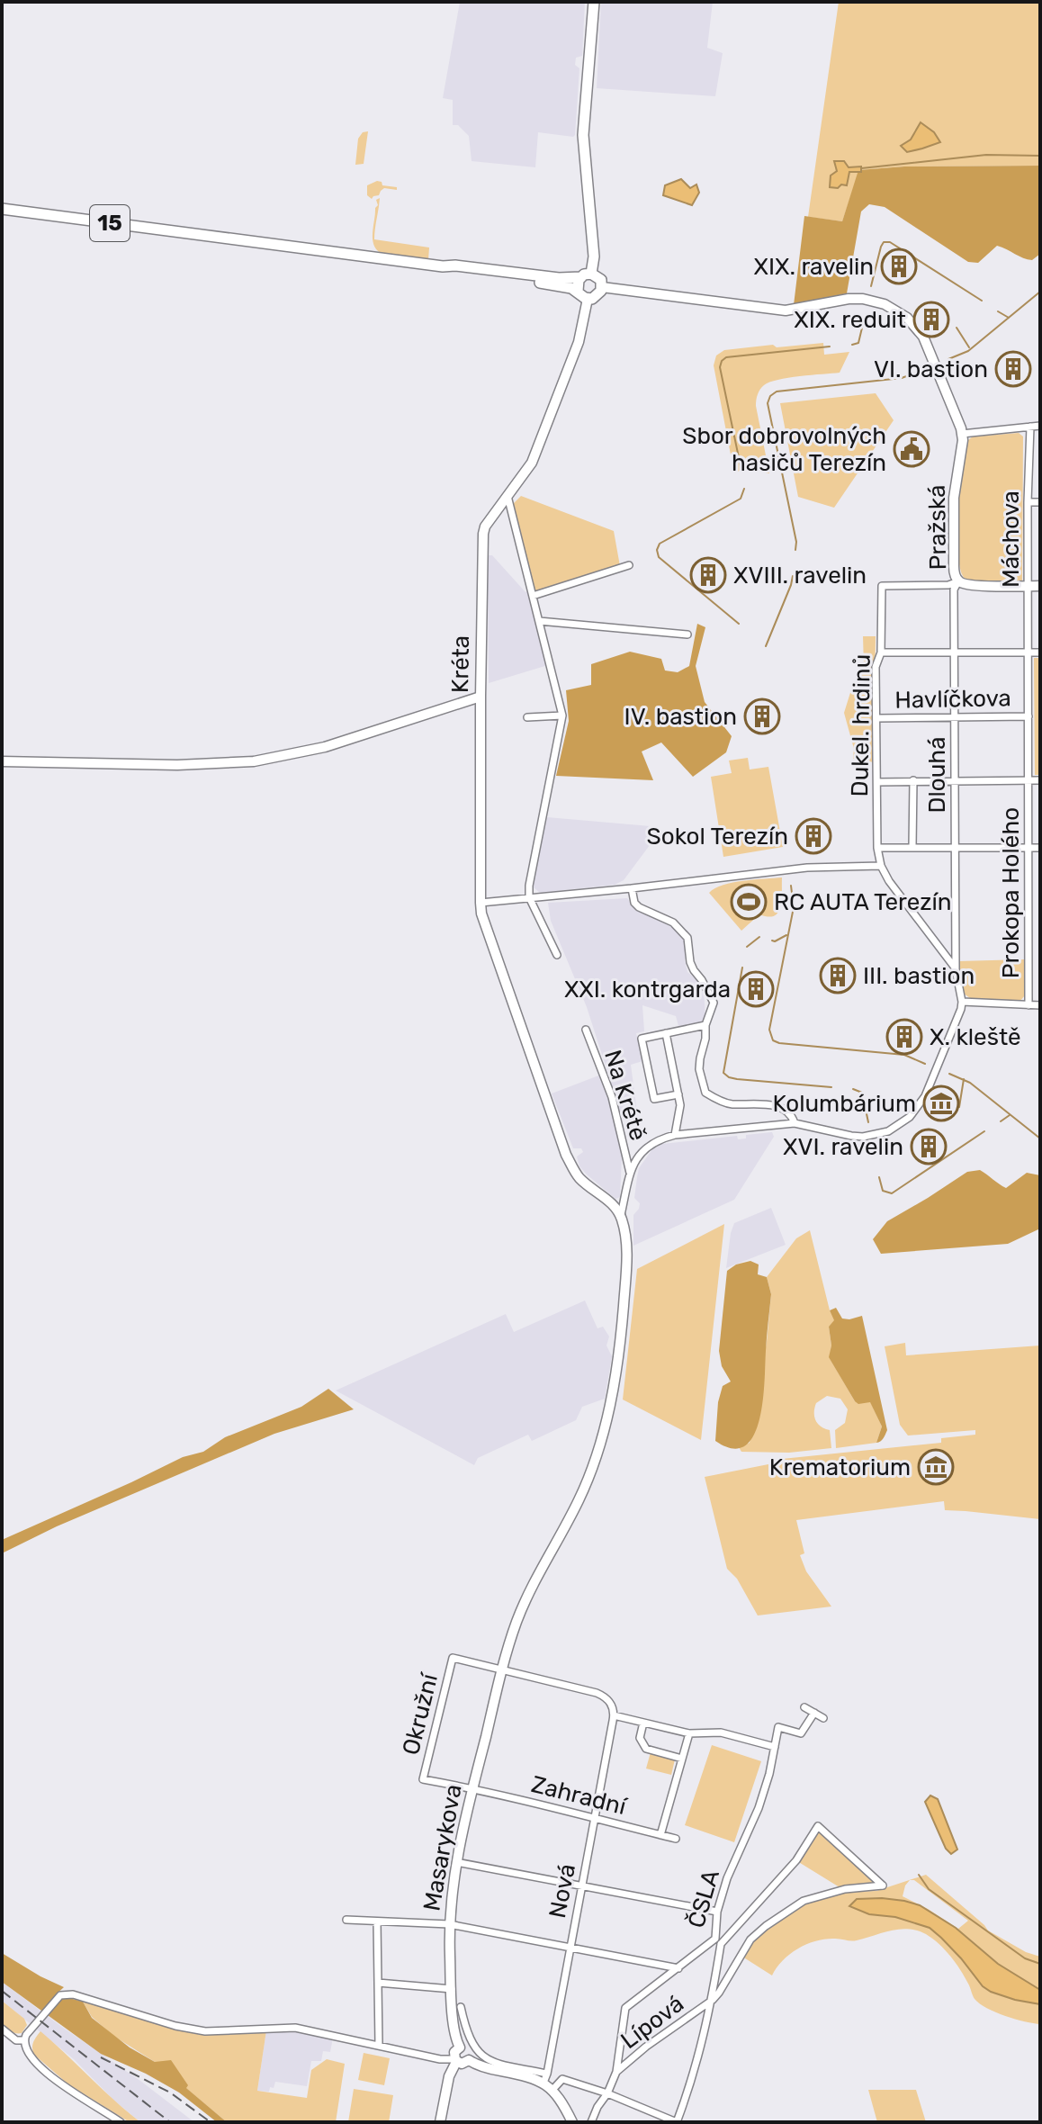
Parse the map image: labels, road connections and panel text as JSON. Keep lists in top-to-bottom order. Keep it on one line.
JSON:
{"streets":{"main road":["15"],"street":["Pražská","Máchova","Kréta","Havlíčkova","Dukel. hrdinů","Dlouhá","Prokopa Holého","Na Krétě","Okružní","Zahradní","Masarykova","Nová","ČSLA","Lípová"]},"crossings":[["15","Kréta"],["Pražská","Máchova"],["Pražská","Dukel. hrdinů"],["Pražská","Dlouhá"],["Máchova","Havlíčkova"],["Máchova","Prokopa Holého"],["Kréta","Masarykova"],["Havlíčkova","Dukel. hrdinů"],["Havlíčkova","Dlouhá"],["Havlíčkova","Prokopa Holého"],["Dukel. hrdinů","Dlouhá"],["Okružní","Zahradní"],["Okružní","Masarykova"],["Zahradní","Masarykova"],["Zahradní","Nová"],["ČSLA","Lípová"]],"places":{"building":["XIX. ravelin","XIX. reduit","VI. bastion","XVIII. ravelin","IV. bastion","Sokol Terezín","III. bastion","XXI. kontrgarda","X. kleště","XVI. ravelin"],"public building":["Sbor dobrovolných hasičů Terezín"],"sports":["RC AUTA Terezín"],"museum":["Kolumbárium","Krematorium"]}}
